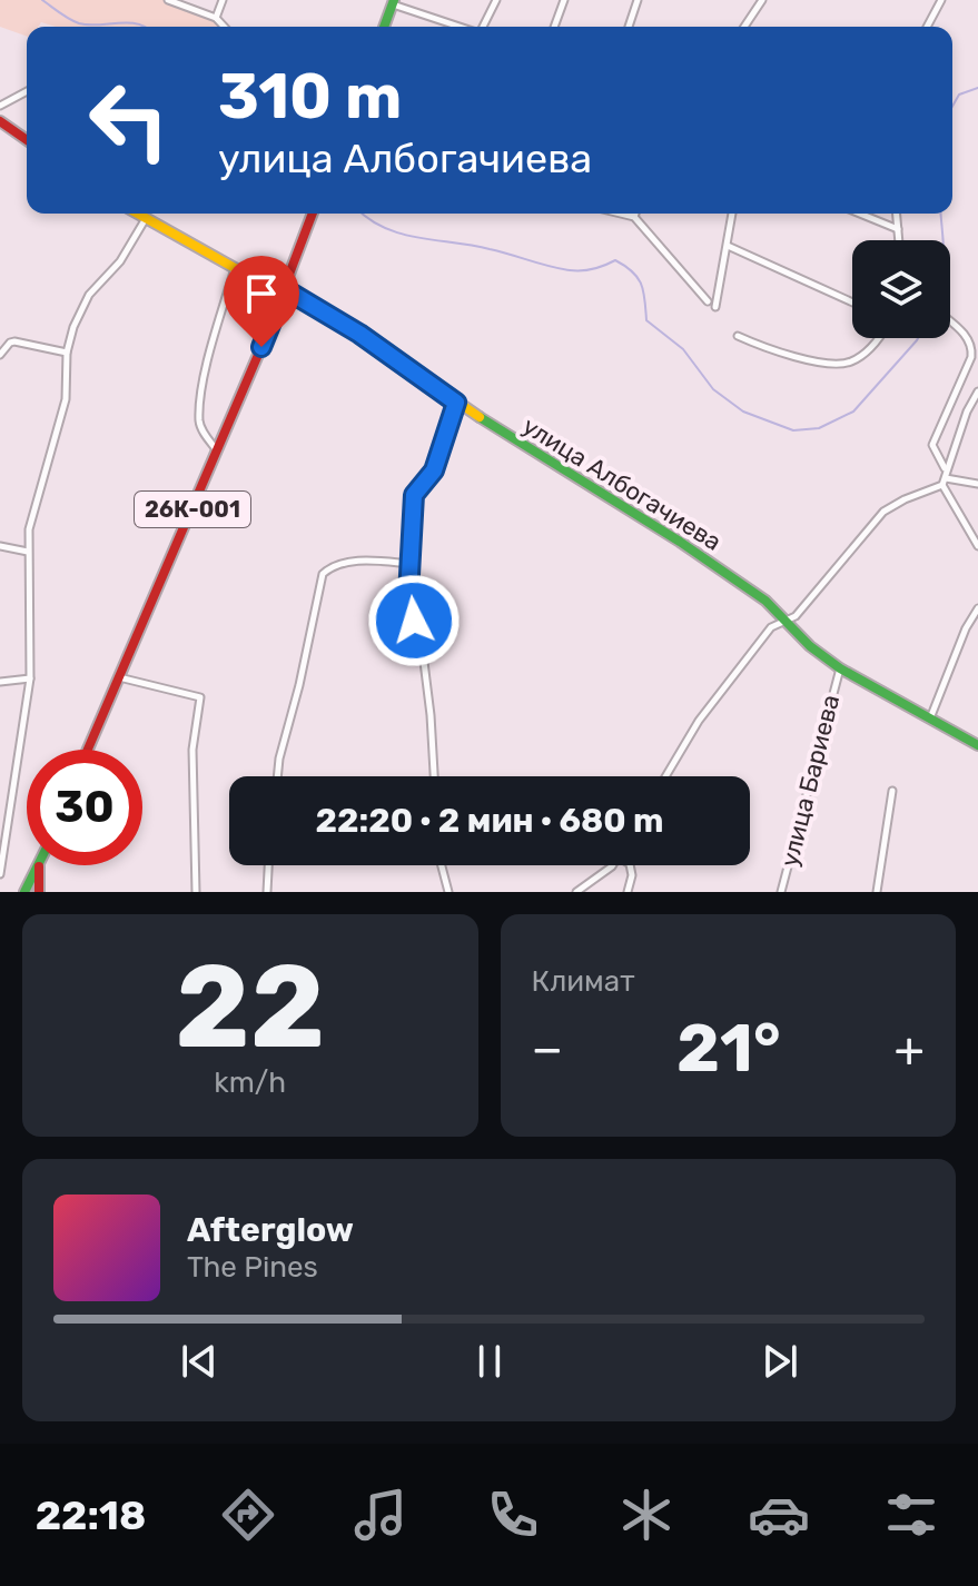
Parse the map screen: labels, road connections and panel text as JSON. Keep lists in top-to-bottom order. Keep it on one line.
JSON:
{"streets":{"main road":["улица Албогачиева","26К-001"],"street":["улица Бариева"]},"crossings":[["улица Албогачиева","26К-001"],["улица Албогачиева","улица Бариева"]],"page":{"turn":["310 m","улица Албогачиева"],"limit":"30","trip":"22:20 · 2 мин · 680 m","tile":[["22","km/h"],"Климат"],"heat":["−","21°","+"],"song":["Afterglow","The Pines"],"tabs":"22:18"}}
